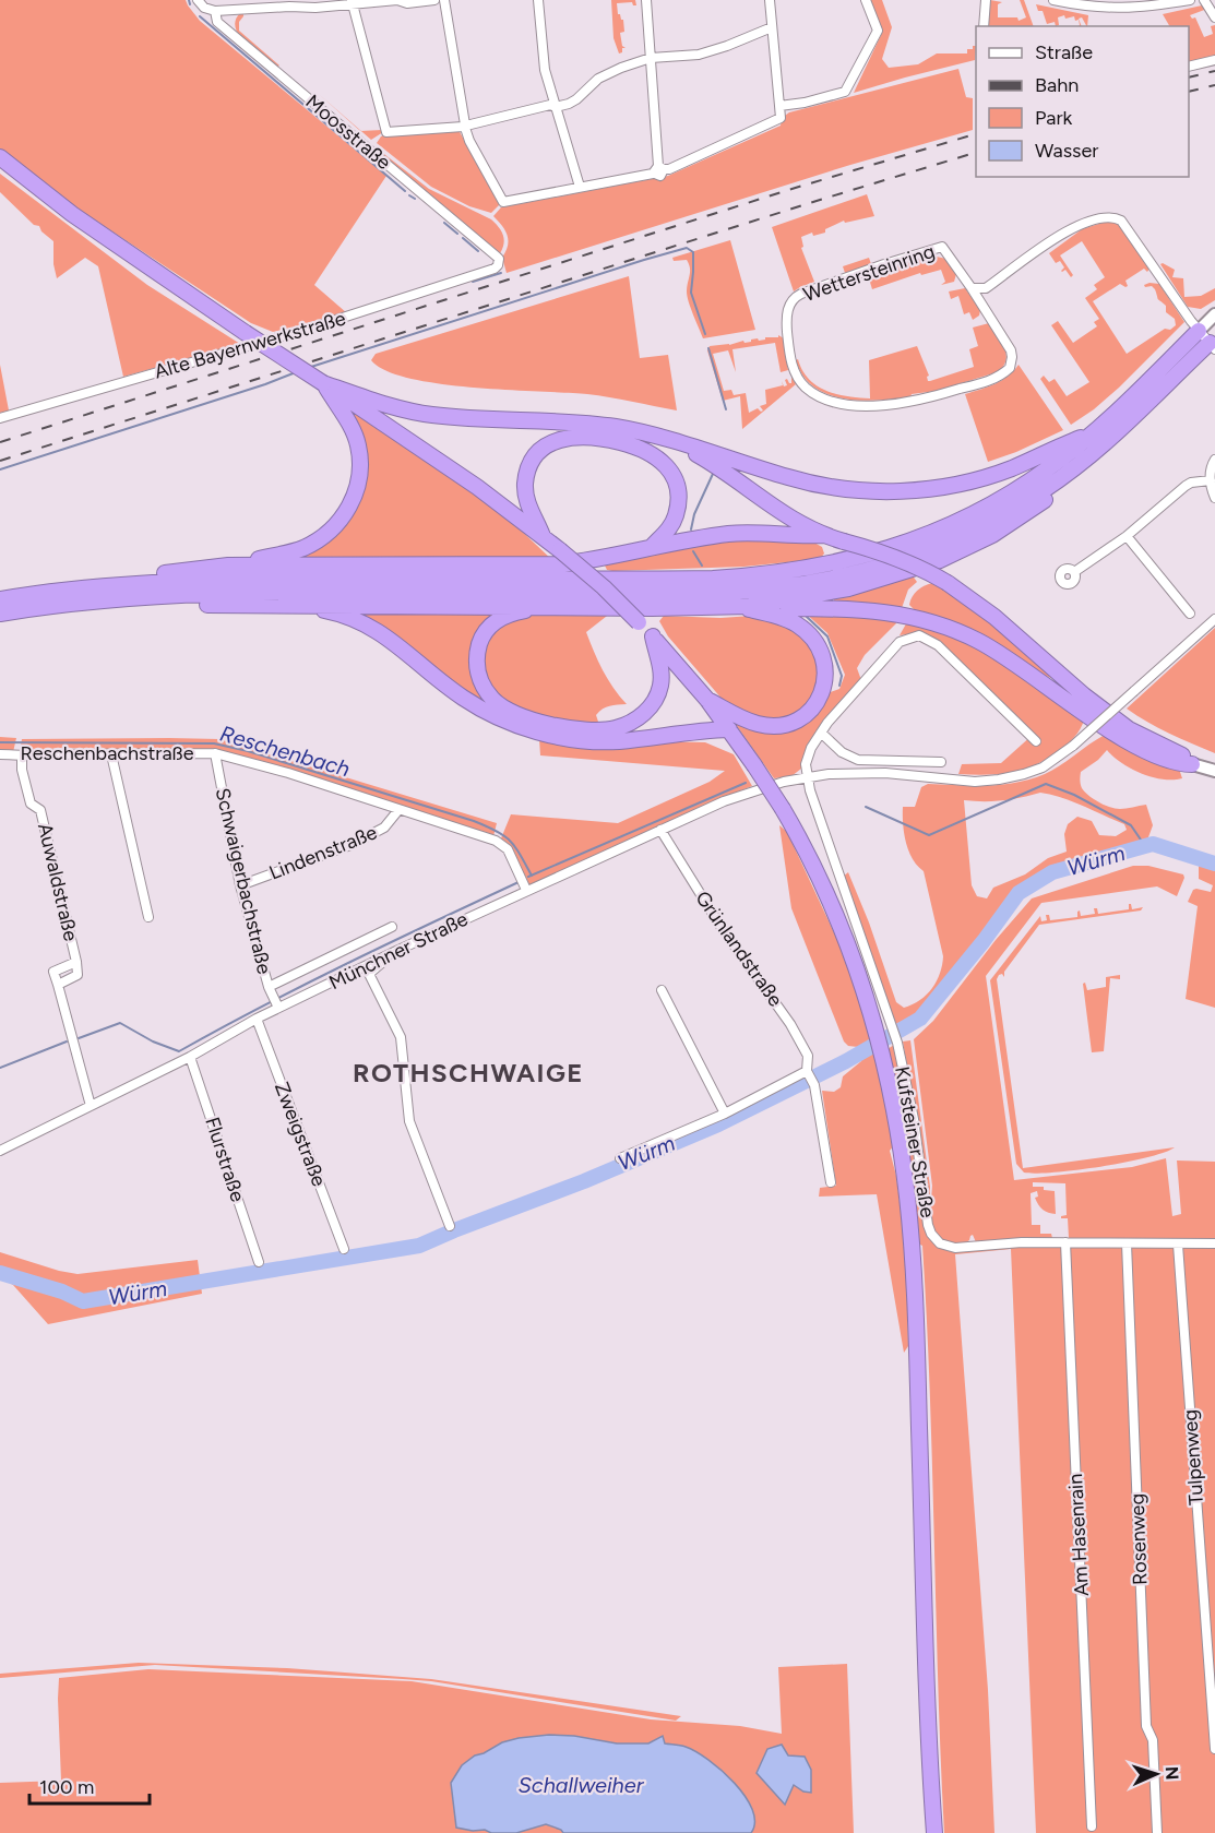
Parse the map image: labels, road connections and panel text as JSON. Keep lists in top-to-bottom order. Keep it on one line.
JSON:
{"streets":{"street":["Moosstraße","Wettersteinring","Alte Bayernwerkstraße","Reschenbachstraße","Lindenstraße","Schwaigerbachstraße","Auwaldstraße","Grünlandstraße","Münchner Straße","Zweigstraße","Kufsteiner Straße","Flurstraße","Tulpenweg","Am Hasenrain","Rosenweg"]},"crossings":[["Moosstraße","Alte Bayernwerkstraße"],["Reschenbachstraße","Lindenstraße"],["Reschenbachstraße","Schwaigerbachstraße"],["Reschenbachstraße","Auwaldstraße"],["Reschenbachstraße","Münchner Straße"],["Lindenstraße","Schwaigerbachstraße"],["Schwaigerbachstraße","Münchner Straße"],["Grünlandstraße","Münchner Straße"],["Münchner Straße","Zweigstraße"],["Münchner Straße","Kufsteiner Straße"],["Münchner Straße","Flurstraße"],["Kufsteiner Straße","Tulpenweg"],["Kufsteiner Straße","Am Hasenrain"],["Kufsteiner Straße","Rosenweg"]],"districts":["ROTHSCHWAIGE"],"water":["Reschenbach","Würm","Schallweiher"],"legend":["Straße","Bahn","Park","Wasser"],"scale_bar":"100 m","north":"right"}
